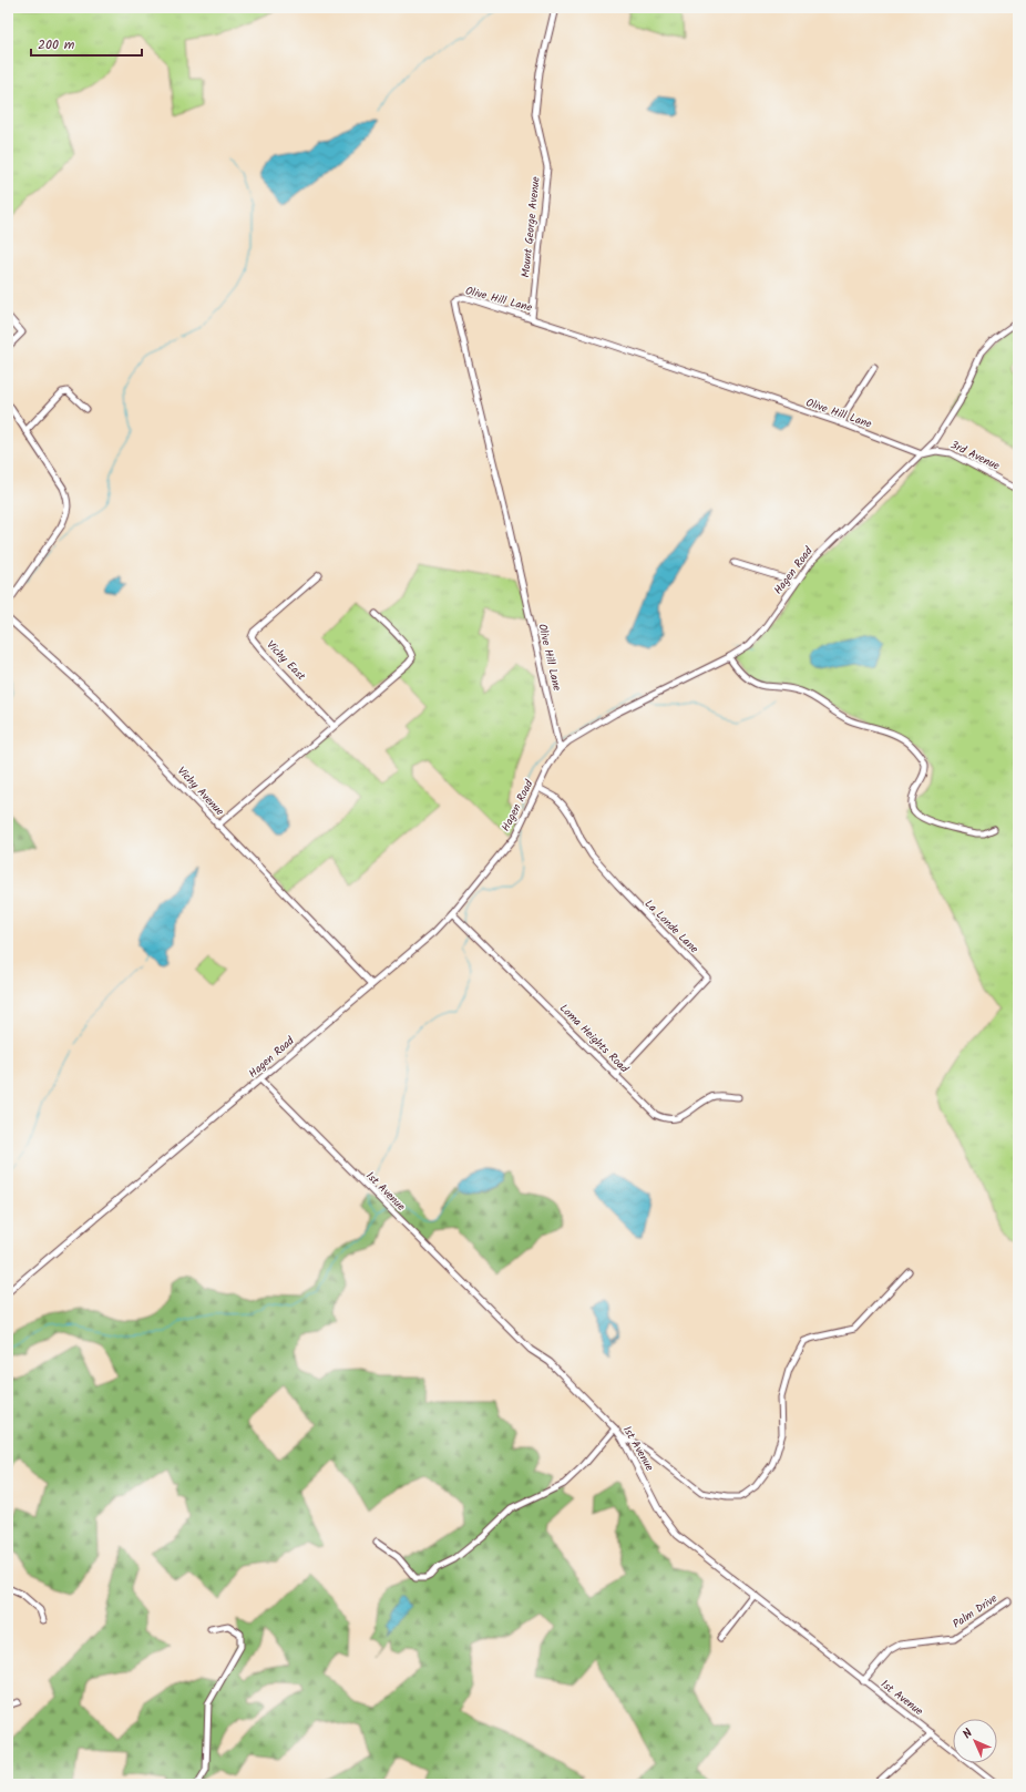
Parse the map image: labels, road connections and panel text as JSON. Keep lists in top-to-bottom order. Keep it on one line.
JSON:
{"streets":{"street":["Mount George Avenue","Olive Hill Lane","3rd Avenue","Hagen Road","Vichy East","Vichy Avenue","La Londe Lane","Loma Heights Road","1st Avenue","Palm Drive"]},"crossings":[["Mount George Avenue","Olive Hill Lane"],["Olive Hill Lane","3rd Avenue"],["Olive Hill Lane","Hagen Road"],["3rd Avenue","Hagen Road"],["Hagen Road","Vichy Avenue"],["Hagen Road","La Londe Lane"],["Hagen Road","Loma Heights Road"],["Hagen Road","1st Avenue"],["La Londe Lane","Loma Heights Road"],["1st Avenue","Palm Drive"]],"scale_bar":"200 m","north":"top left"}
